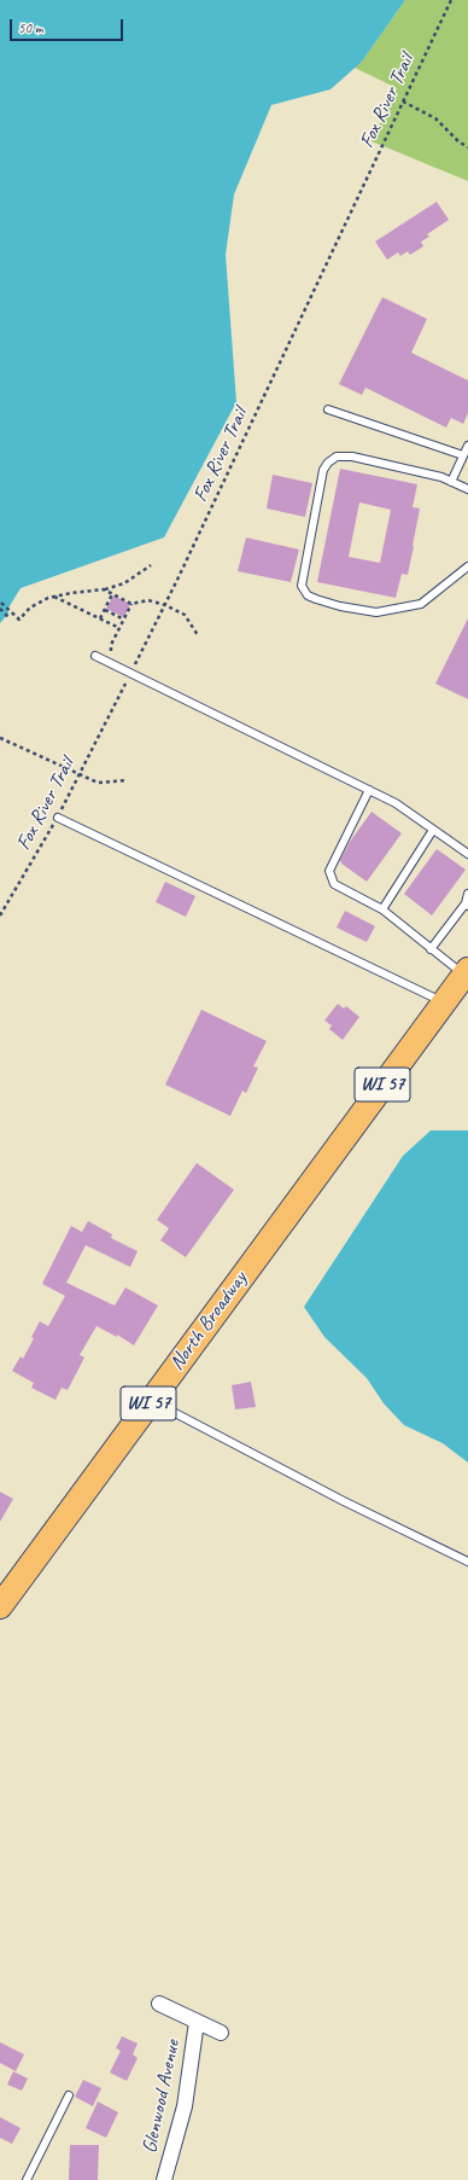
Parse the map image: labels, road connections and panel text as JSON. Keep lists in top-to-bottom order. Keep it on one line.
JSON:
{"streets":{"main road":["WI 57","North Broadway"],"street":["Glenwood Avenue"],"path":["Fox River Trail"]},"crossings":[["WI 57","North Broadway"]],"scale_bar":"50 m"}
